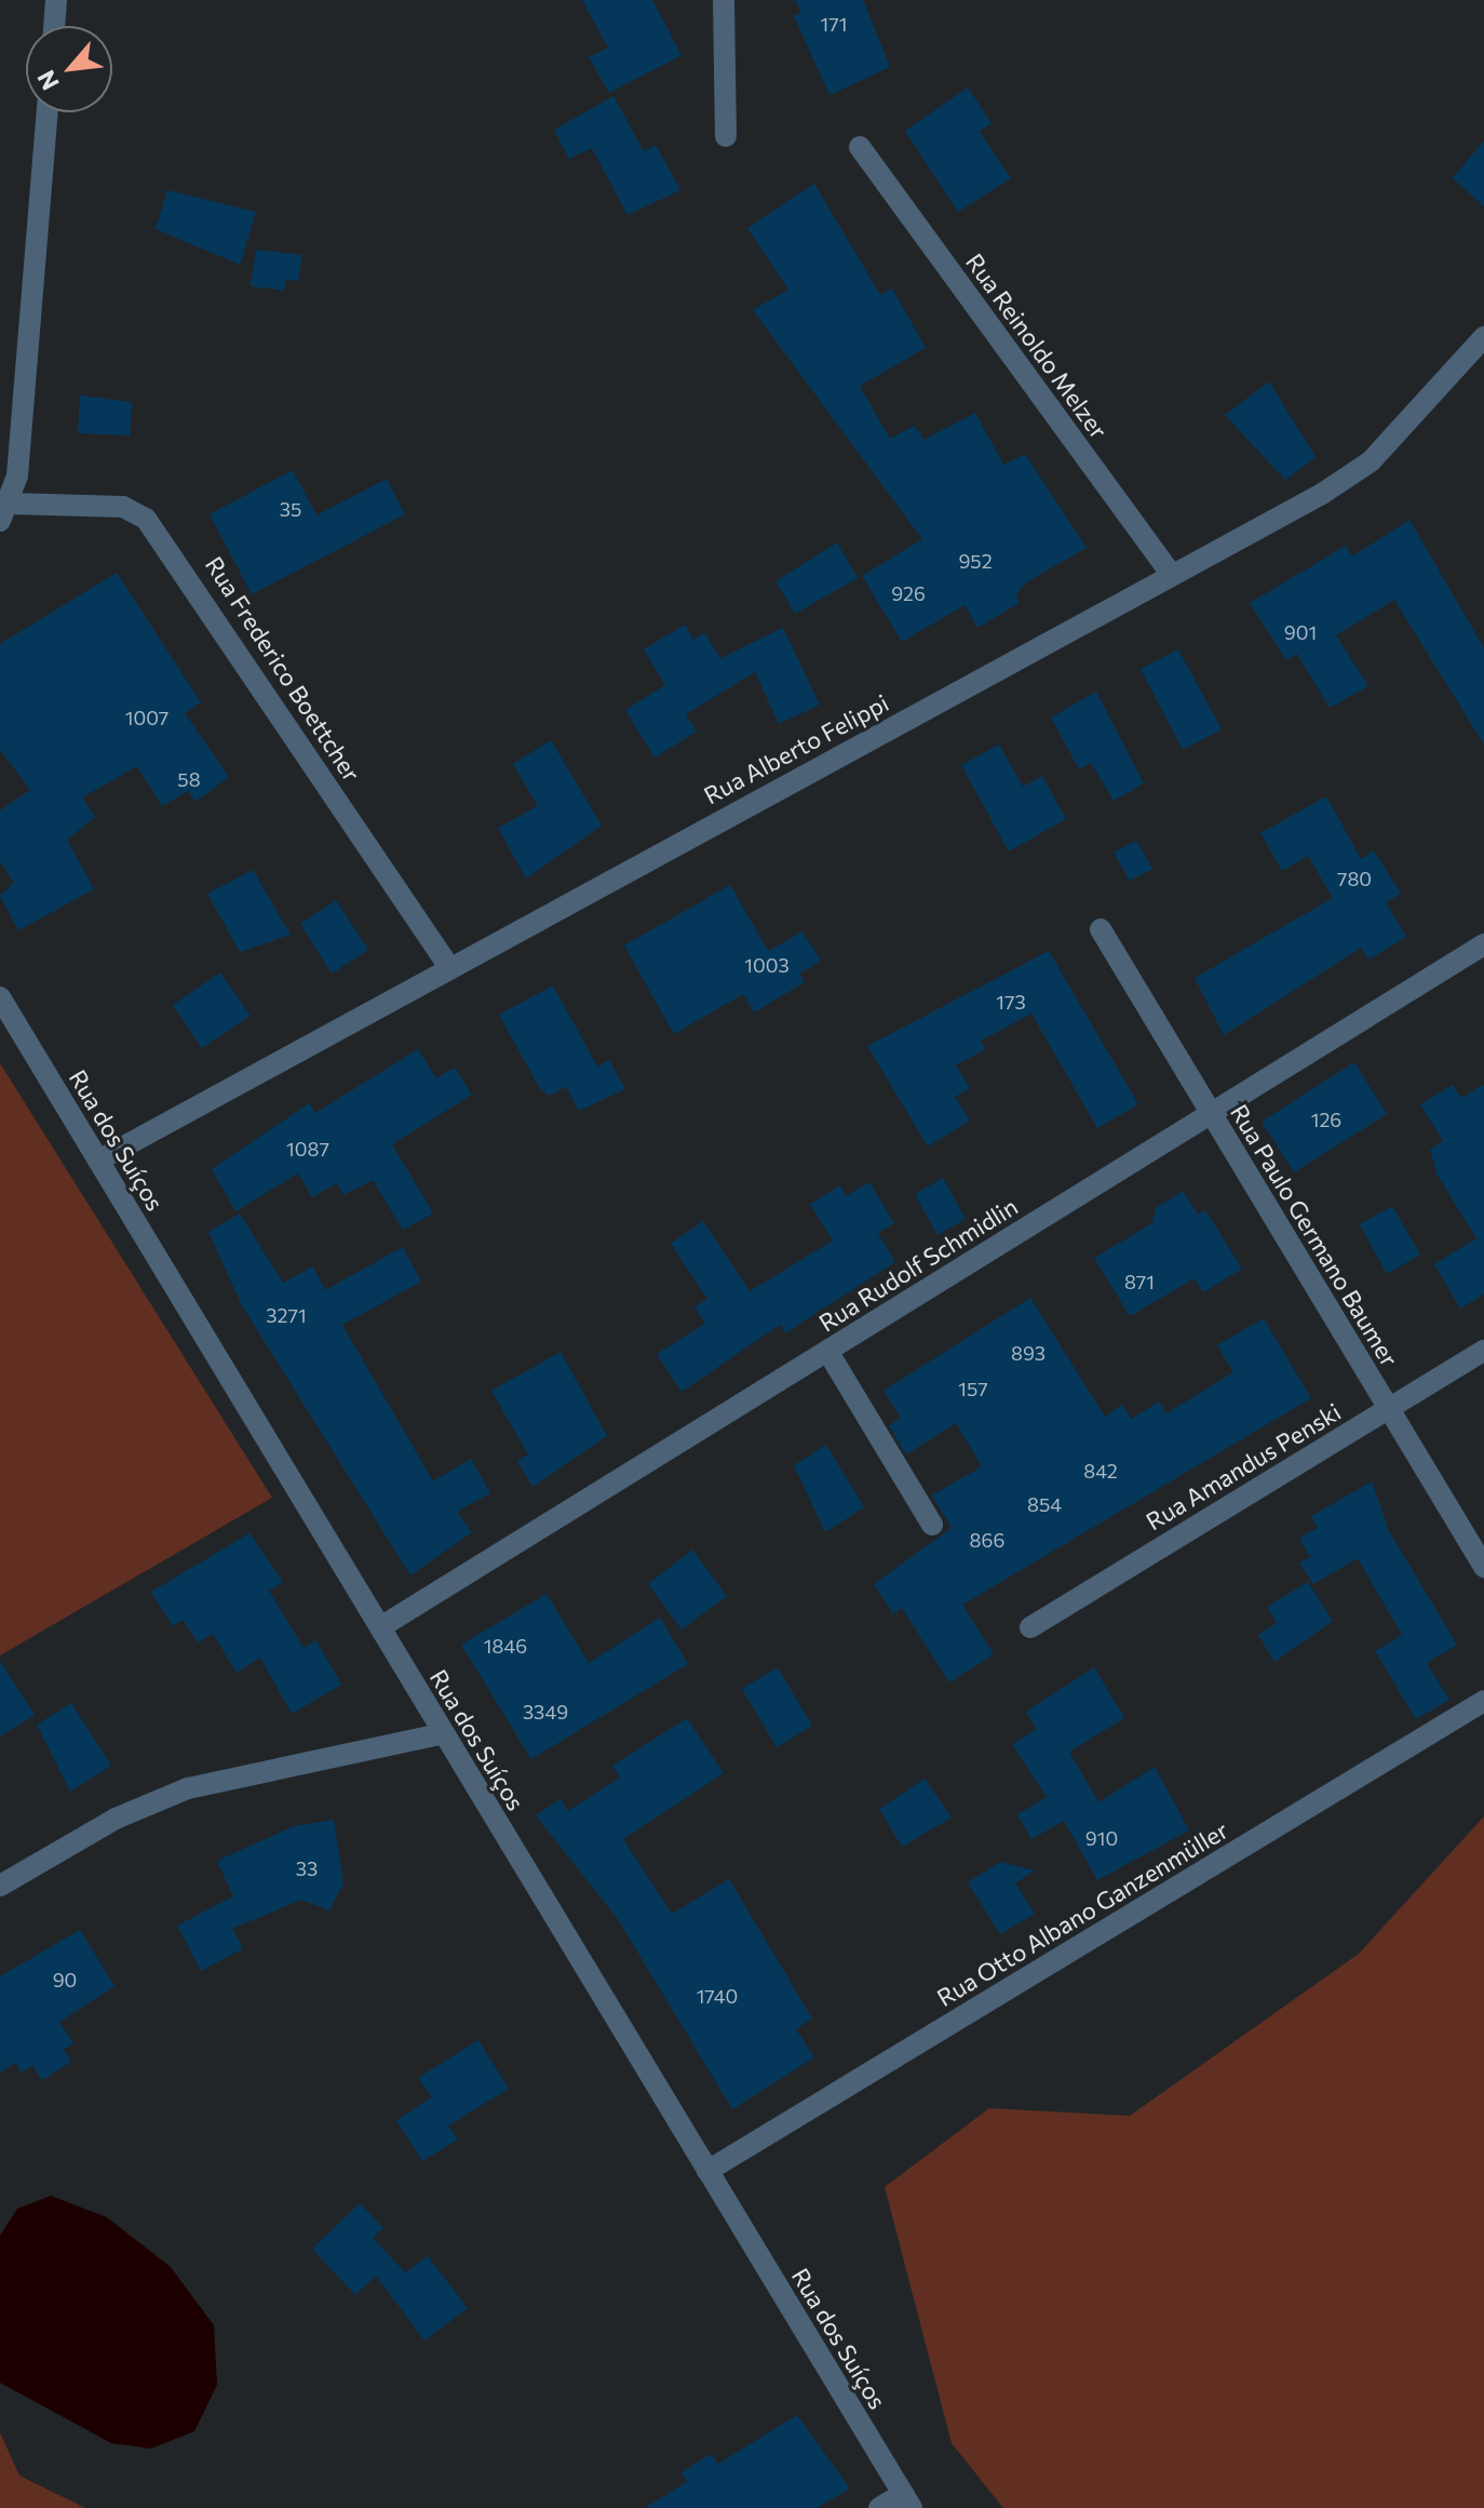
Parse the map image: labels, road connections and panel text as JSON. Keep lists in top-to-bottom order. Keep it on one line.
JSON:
{"streets":{"street":["Rua Reinoldo Melzer","Rua Frederico Boettcher","Rua Alberto Felippi","Rua dos Suíços","Rua Paulo Germano Baumer","Rua Rudolf Schmidlin","Rua Amandus Penski","Rua Otto Albano Ganzenmüller"]},"crossings":[["Rua Reinoldo Melzer","Rua Alberto Felippi"],["Rua Frederico Boettcher","Rua Alberto Felippi"],["Rua Alberto Felippi","Rua dos Suíços"],["Rua dos Suíços","Rua Rudolf Schmidlin"],["Rua dos Suíços","Rua Otto Albano Ganzenmüller"],["Rua Paulo Germano Baumer","Rua Rudolf Schmidlin"],["Rua Paulo Germano Baumer","Rua Amandus Penski"]],"house_numbers":["171","35","952","926","901","1007","58","780","1003","173","126","1087","871","3271","893","157","842","854","866","1846","3349","910","33","90","1740"],"north":"bottom left"}
